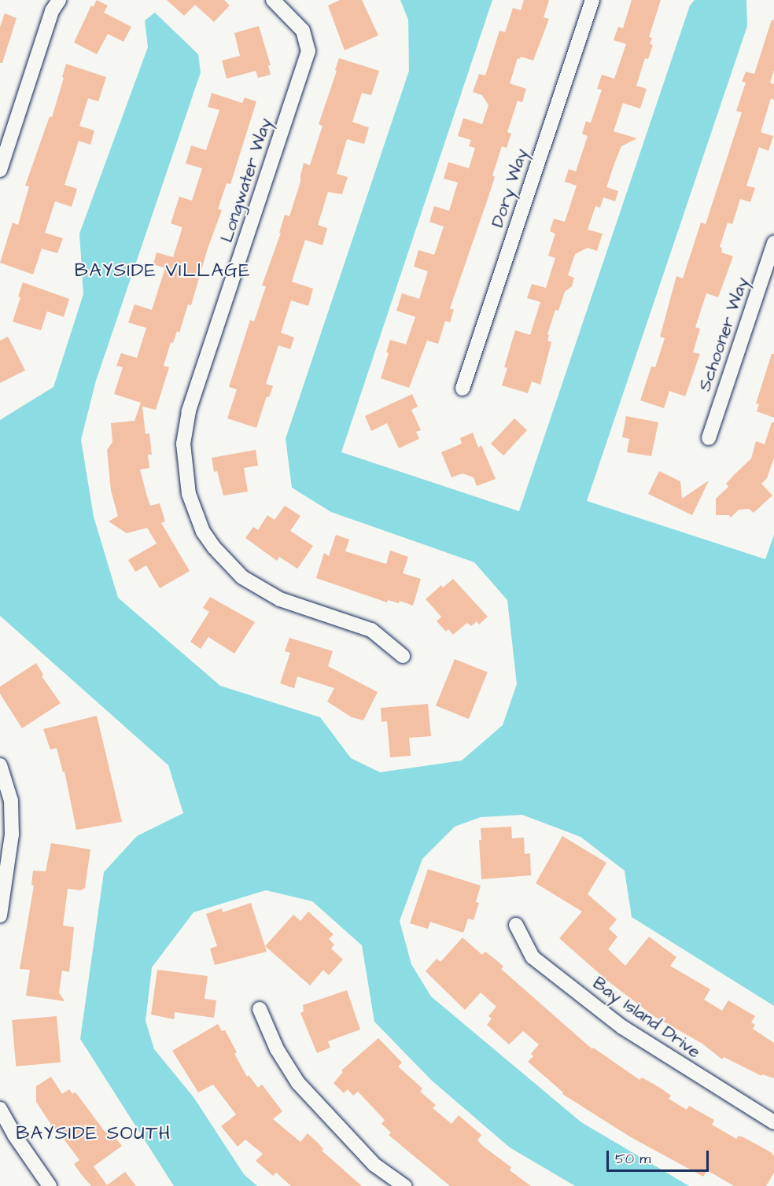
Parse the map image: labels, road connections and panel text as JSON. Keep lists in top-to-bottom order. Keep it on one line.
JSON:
{"streets":{"street":["Longwater Way","Dory Way","Schooner Way","Bay Island Drive"]},"districts":["BAYSIDE VILLAGE","BAYSIDE SOUTH"],"scale_bar":"50 m"}
